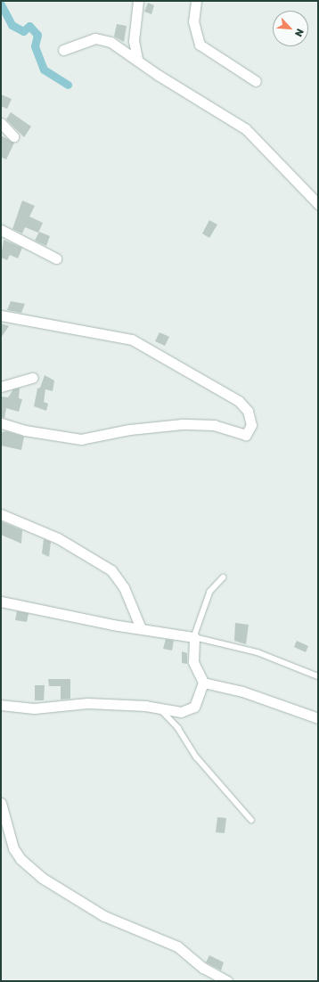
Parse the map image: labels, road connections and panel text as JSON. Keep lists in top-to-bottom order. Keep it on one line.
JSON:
{"north":"bottom right"}
